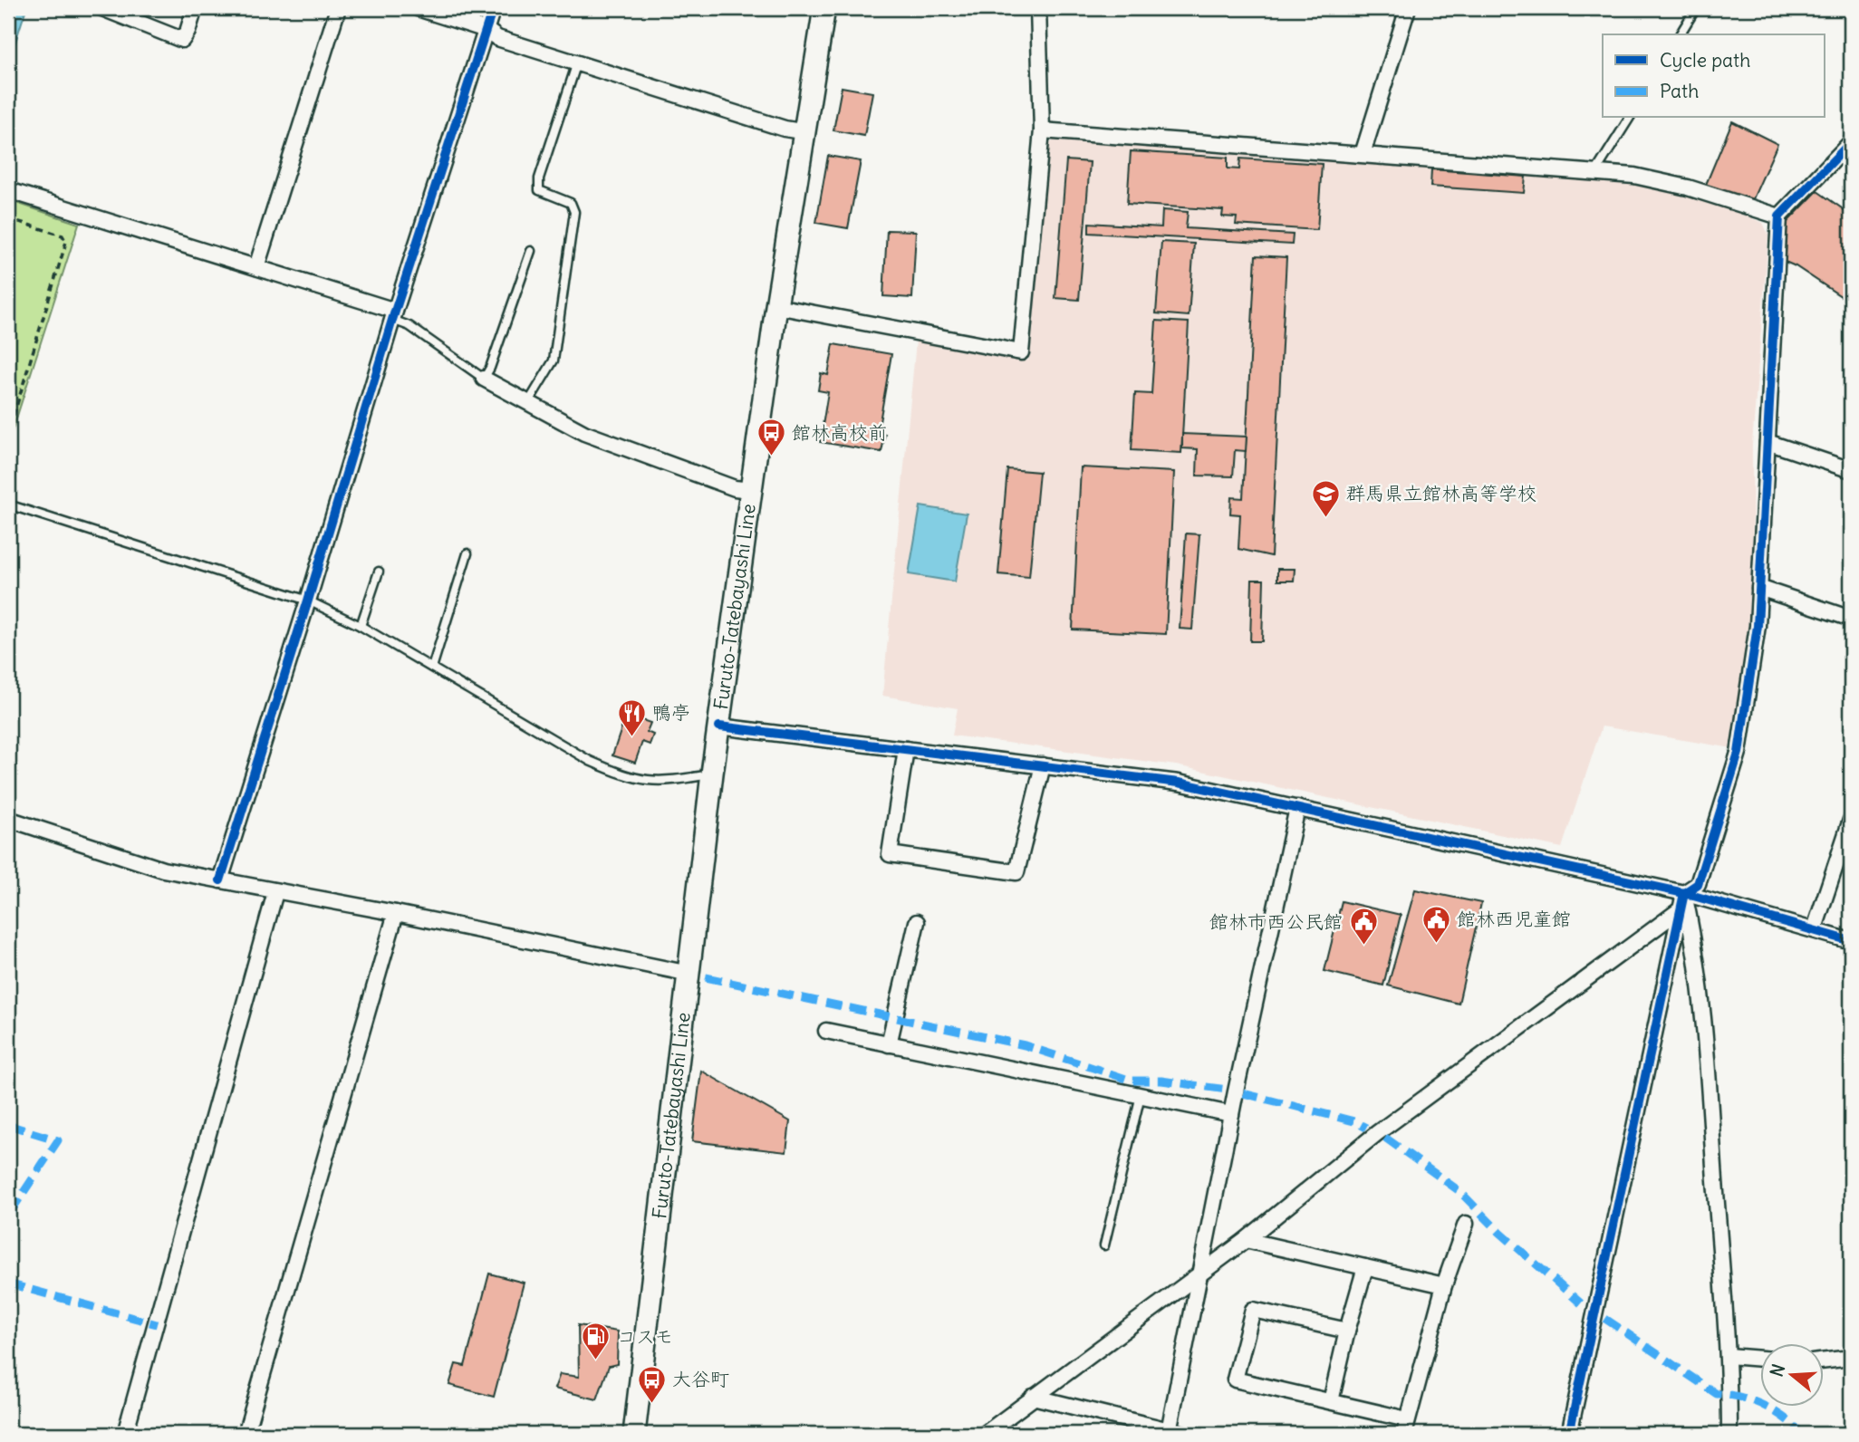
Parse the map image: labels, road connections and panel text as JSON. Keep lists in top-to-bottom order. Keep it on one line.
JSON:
{"streets":{"main road":["Furuto-Tatebayashi Line"]},"places":{"bus stop":["館林高校前","大谷町"],"school or university":["群馬県立館林高等学校"],"restaurant":["鴨亭"],"public building":["館林西児童館","館林市西公民館"],"fuel station":["コスモ"]},"legend":["Cycle path","Path"],"north":"left"}
